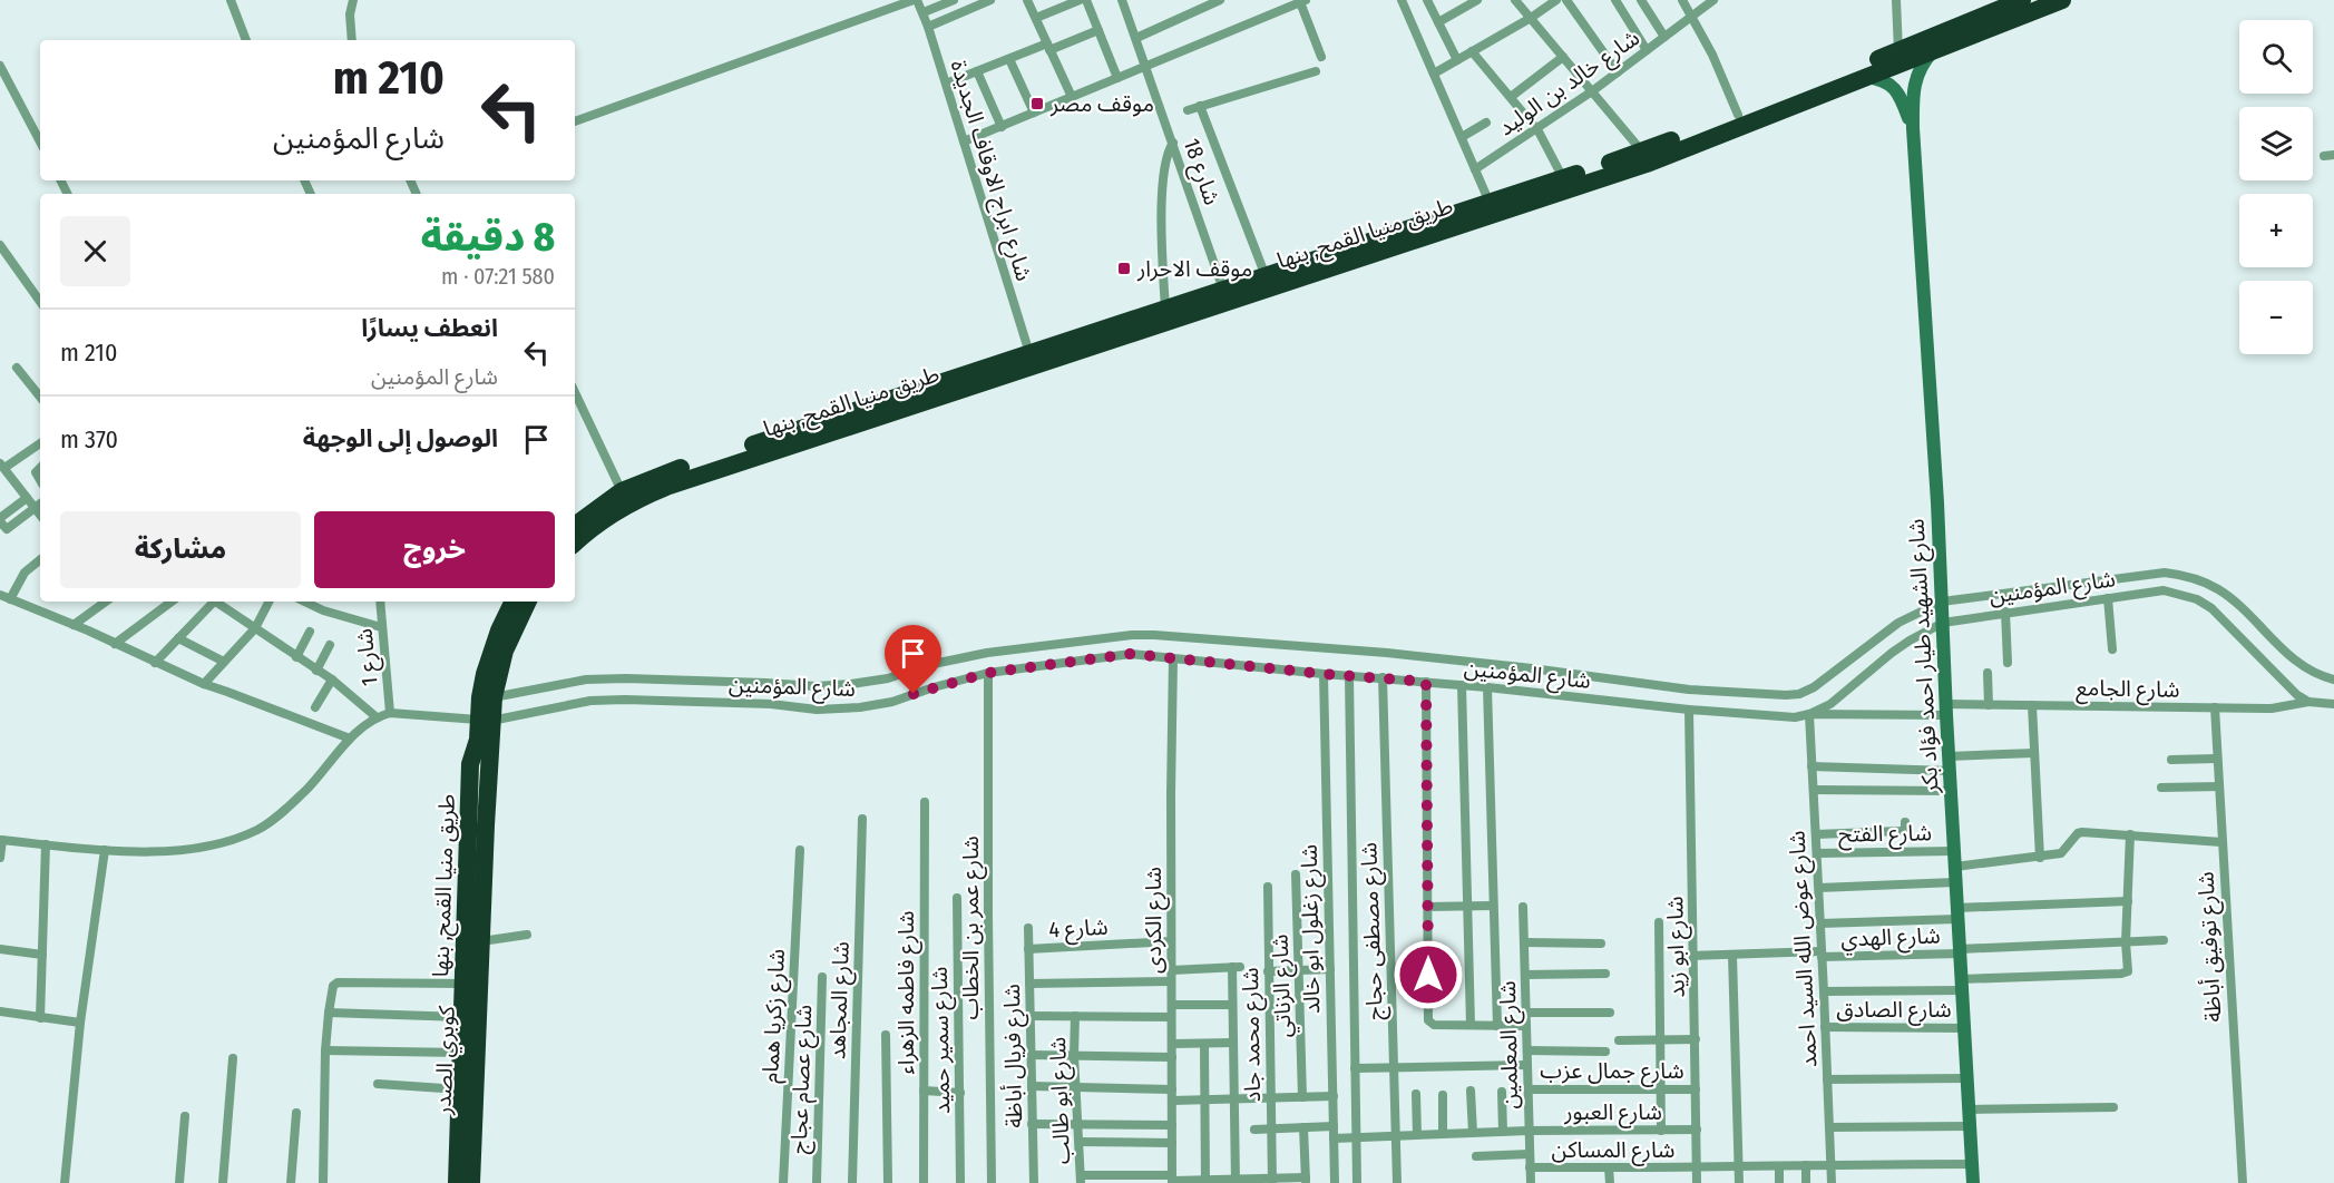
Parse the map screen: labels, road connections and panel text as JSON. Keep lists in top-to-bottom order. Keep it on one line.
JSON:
{"streets":{"highway":["طريق منيا القمح, بنها","كوبري الصدر"],"street":["شارع خالد بن الوليد","شارع ابراج الاوقاف الجديدة","شارع 18","شارع المؤمنين","شارع الشهيد طيار احمد فؤاد بكر","شارع 1","شارع الجامع","شارع الفتح","شارع الكردى","شارع عمر بن الخطاب","شارع 4","شارع زغلول ابو خالد","شارع مصطفى حجاج","شارع الهدي","شارع ابو زيد","شارع توفيق أباظة","شارع عوض الله السيد احمد","شارع الزناتي","شارع فاطمه الزهراء","شارع المجاهد","شارع الصادق","شارع زكريا همام","شارع محمد جاد","شارع سمير حميد","شارع المعلمين","شارع فريال أباظة","شارع جمال عزب","شارع عصام عجاج","شارع ابو طالب","شارع العبور","شارع المساكن"]},"crossings":[["شارع ابراج الاوقاف الجديدة","طريق منيا القمح, بنها"],["شارع 18","طريق منيا القمح, بنها"],["طريق منيا القمح, بنها","شارع المؤمنين"],["طريق منيا القمح, بنها","شارع الشهيد طيار احمد فؤاد بكر"],["طريق منيا القمح, بنها","كوبري الصدر"],["شارع المؤمنين","شارع الشهيد طيار احمد فؤاد بكر"],["شارع المؤمنين","شارع 1"],["شارع المؤمنين","شارع الجامع"],["شارع المؤمنين","شارع الكردى"],["شارع المؤمنين","شارع عمر بن الخطاب"],["شارع المؤمنين","شارع زغلول ابو خالد"],["شارع المؤمنين","شارع مصطفى حجاج"],["شارع المؤمنين","شارع ابو زيد"],["شارع المؤمنين","شارع عوض الله السيد احمد"],["شارع الشهيد طيار احمد فؤاد بكر","شارع الجامع"],["شارع الشهيد طيار احمد فؤاد بكر","شارع الفتح"],["شارع الشهيد طيار احمد فؤاد بكر","شارع الهدي"],["شارع الشهيد طيار احمد فؤاد بكر","شارع الصادق"],["شارع الشهيد طيار احمد فؤاد بكر","شارع المساكن"],["شارع الجامع","شارع توفيق أباظة"],["شارع الجامع","شارع عوض الله السيد احمد"],["شارع الفتح","شارع عوض الله السيد احمد"],["شارع الكردى","شارع 4"],["شارع 4","شارع فريال أباظة"],["شارع زغلول ابو خالد","شارع العبور"],["شارع مصطفى حجاج","شارع العبور"],["شارع الهدي","شارع ابو زيد"],["شارع الهدي","شارع عوض الله السيد احمد"],["شارع ابو زيد","شارع جمال عزب"],["شارع ابو زيد","شارع العبور"],["شارع ابو زيد","شارع المساكن"],["شارع عوض الله السيد احمد","شارع الصادق"],["شارع عوض الله السيد احمد","شارع المساكن"],["شارع المعلمين","شارع جمال عزب"],["شارع المعلمين","شارع العبور"],["شارع المعلمين","شارع المساكن"]],"places":{"transit":["موقف مصر","موقف الاحرار"]},"page":{"map_buttons":["+","−"],"turn":["210 m","شارع المؤمنين"],"heading":["8 دقيقة","580 m · 07:21"],"list":[{"name":"انعطف يسارًا","note":"شارع المؤمنين","value":"210 m"},{"name":"الوصول إلى الوجهة","value":"370 m"}],"buttons":["خروج","مشاركة"]}}
